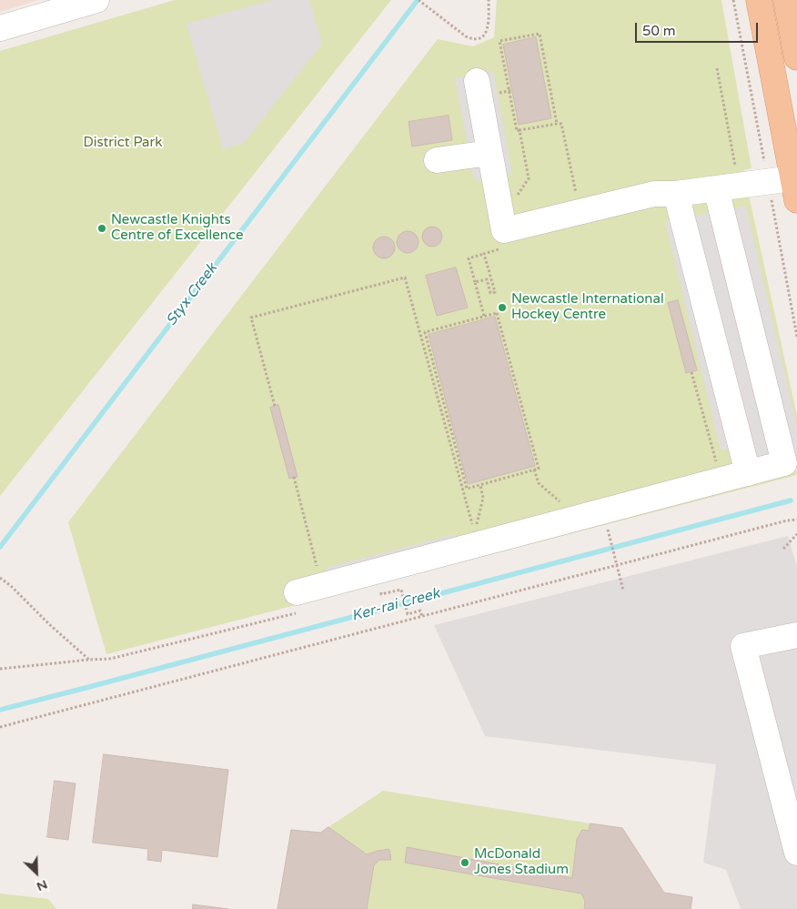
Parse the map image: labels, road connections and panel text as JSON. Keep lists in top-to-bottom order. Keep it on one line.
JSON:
{"water":["Styx Creek","Ker-rai Creek"],"parks":["District Park"],"places":["Newcastle Knights Centre of Excellence","Newcastle International Hockey Centre","McDonald Jones Stadium"],"scale_bar":"50 m","north":"bottom right"}
